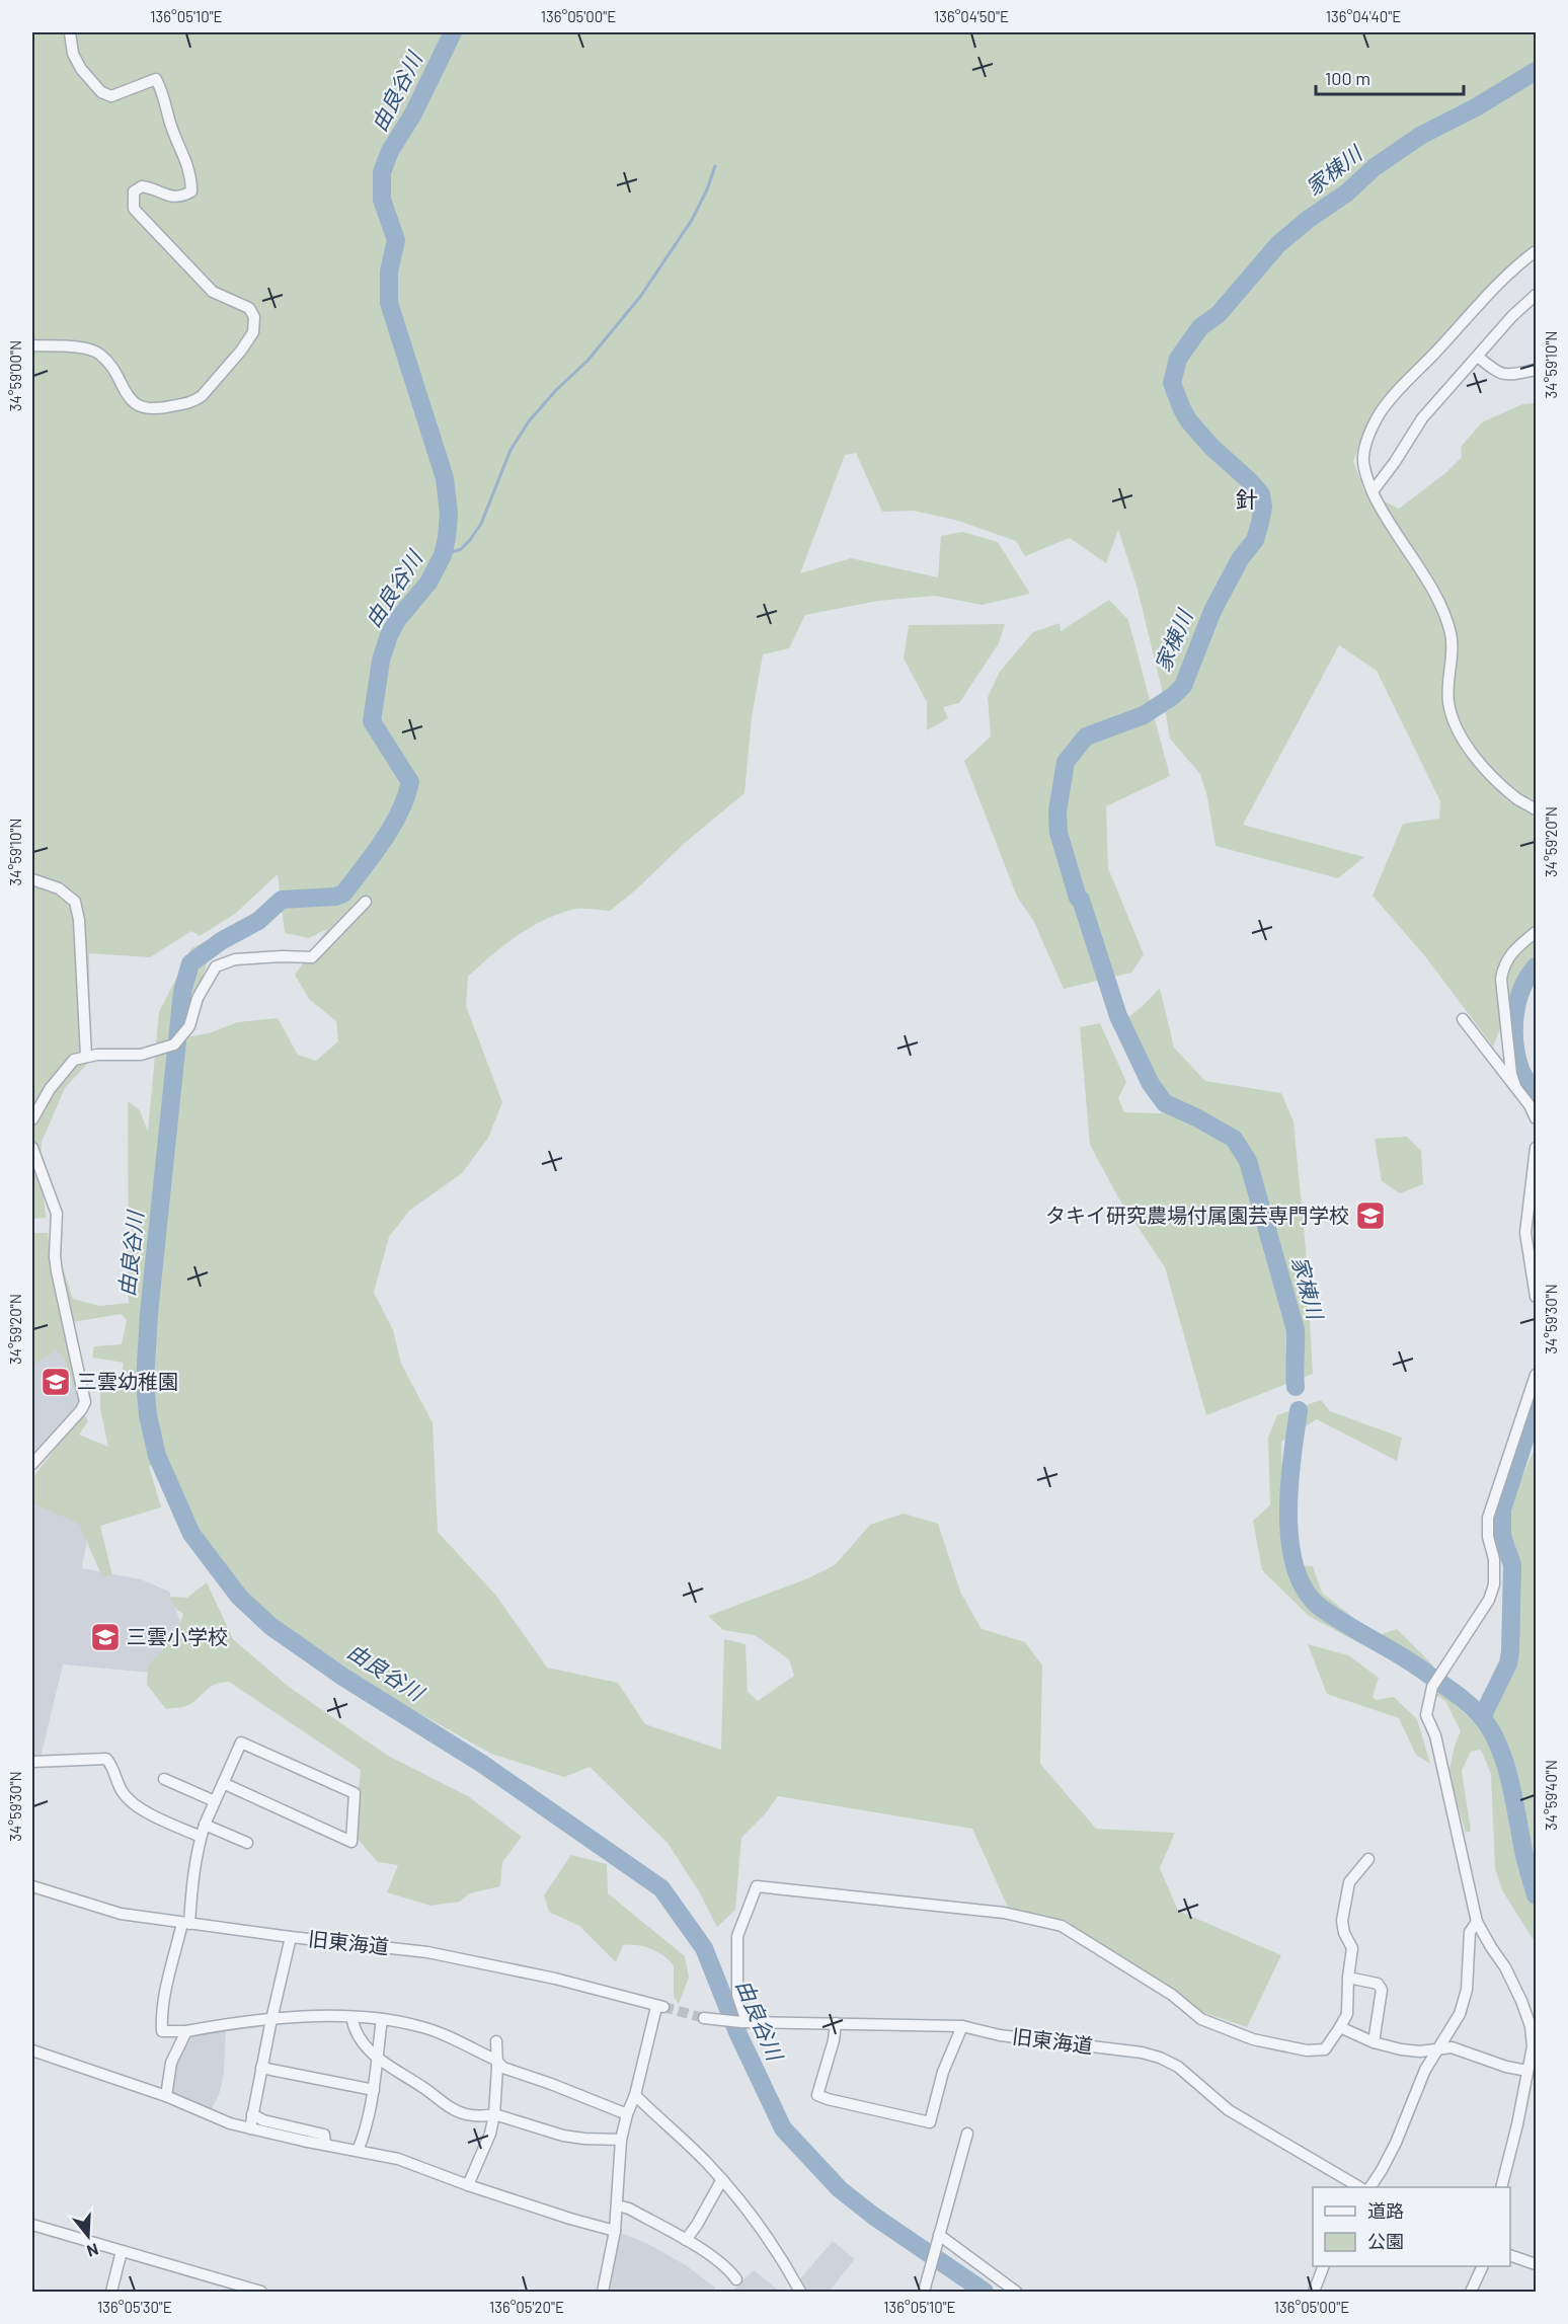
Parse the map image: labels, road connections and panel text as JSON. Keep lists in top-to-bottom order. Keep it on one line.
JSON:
{"streets":{"street":["旧東海道"]},"districts":["針"],"water":["由良谷川","家棟川"],"places":{"school or university":["タキイ研究農場付属園芸専門学校","三雲幼稚園","三雲小学校"]},"legend":["道路","公園"],"scale_bar":"100 m","north":"bottom","coordinates":["136°05'10\"E","136°05'00\"E","136°04'50\"E","136°04'40\"E","34°59'10\"N","34°59'00\"N","34°59'20\"N","34°59'30\"N","34°59'40\"N","136°05'30\"E","136°05'20\"E"]}
